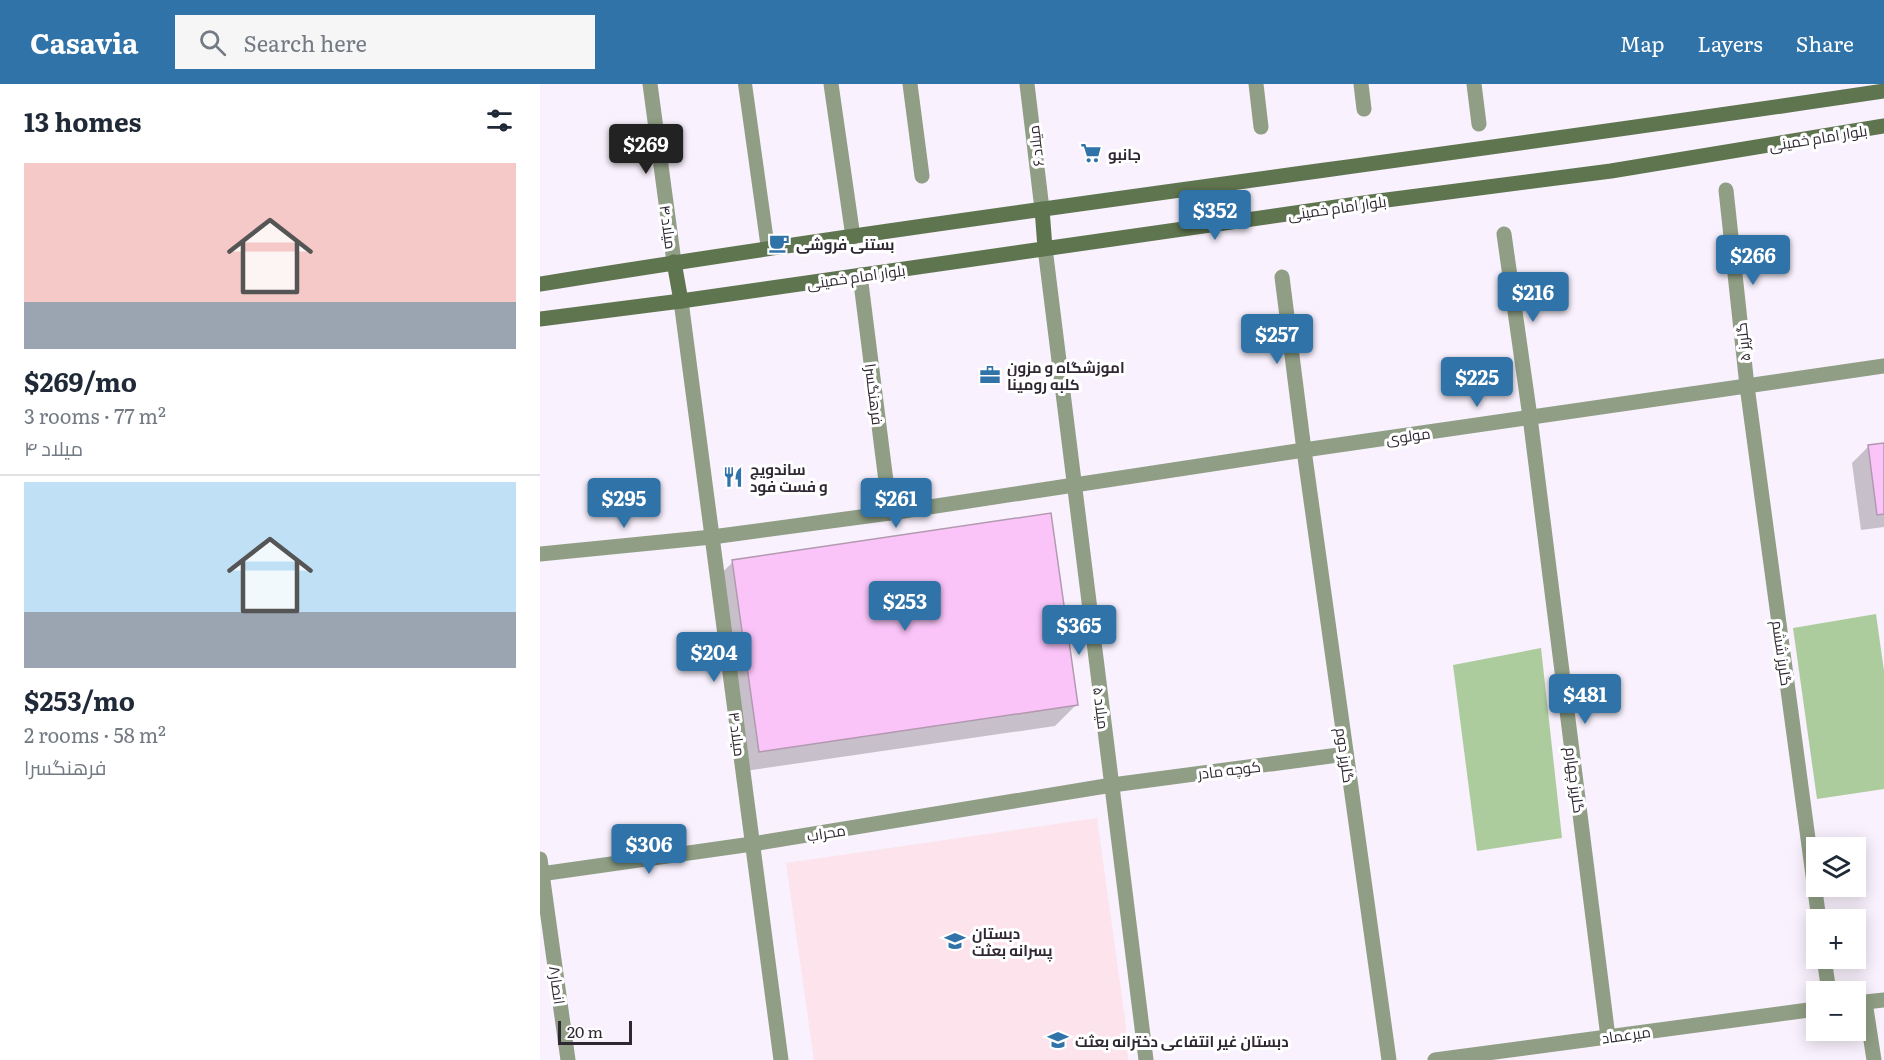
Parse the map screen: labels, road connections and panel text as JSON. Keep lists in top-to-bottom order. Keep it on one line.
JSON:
{"streets":{"street":["بلوار امام خمینی","میلاد ۶","میلاد ۴","گلریز ۵","فرهنگسرا","مولوی","گلریز ششم","میلاد ۵","میلاد ۳","گلریز دوم","کوچه مادر","گلریز چهارم","محراب","انصار۸","میرعماد"]},"crossings":[["بلوار امام خمینی","فرهنگسرا"],["بلوار امام خمینی","میلاد ۵"],["بلوار امام خمینی","میلاد ۳"],["گلریز ۵","مولوی"],["گلریز ۵","گلریز ششم"],["مولوی","گلریز ششم"],["مولوی","میلاد ۵"],["مولوی","گلریز دوم"],["مولوی","گلریز چهارم"],["میلاد ۵","کوچه مادر"],["میلاد ۵","محراب"],["میلاد ۳","محراب"],["گلریز دوم","کوچه مادر"],["کوچه مادر","محراب"],["گلریز چهارم","میرعماد"],["محراب","انصار۸"]],"places":{"supermarket":["جانبو"],"cafe":["بستنی فروشی"],"office":["اموزشگاه و مزون کلبه رومینا"],"restaurant":["ساندویچ و فست فود"],"school or university":["دبستان پسرانه بعثت","دبستان غیر انتفاعی دخترانه بعثت"]},"scale_bar":"20 m","page":{"header":"Casavia","search":"Search here","nav":["Map","Layers","Share"],"heading":"13 homes","price":["$269","$352","$266","$216","$257","$225","$295","$261","$253","$365","$204","$481","$306"],"list":[{"name":"$269/mo","note":"3 rooms · 77 m² · میلاد ۴"},{"name":"$253/mo","note":"2 rooms · 58 m² · فرهنگسرا"}],"map_buttons":["+","−"],"scale":"20 m"}}
